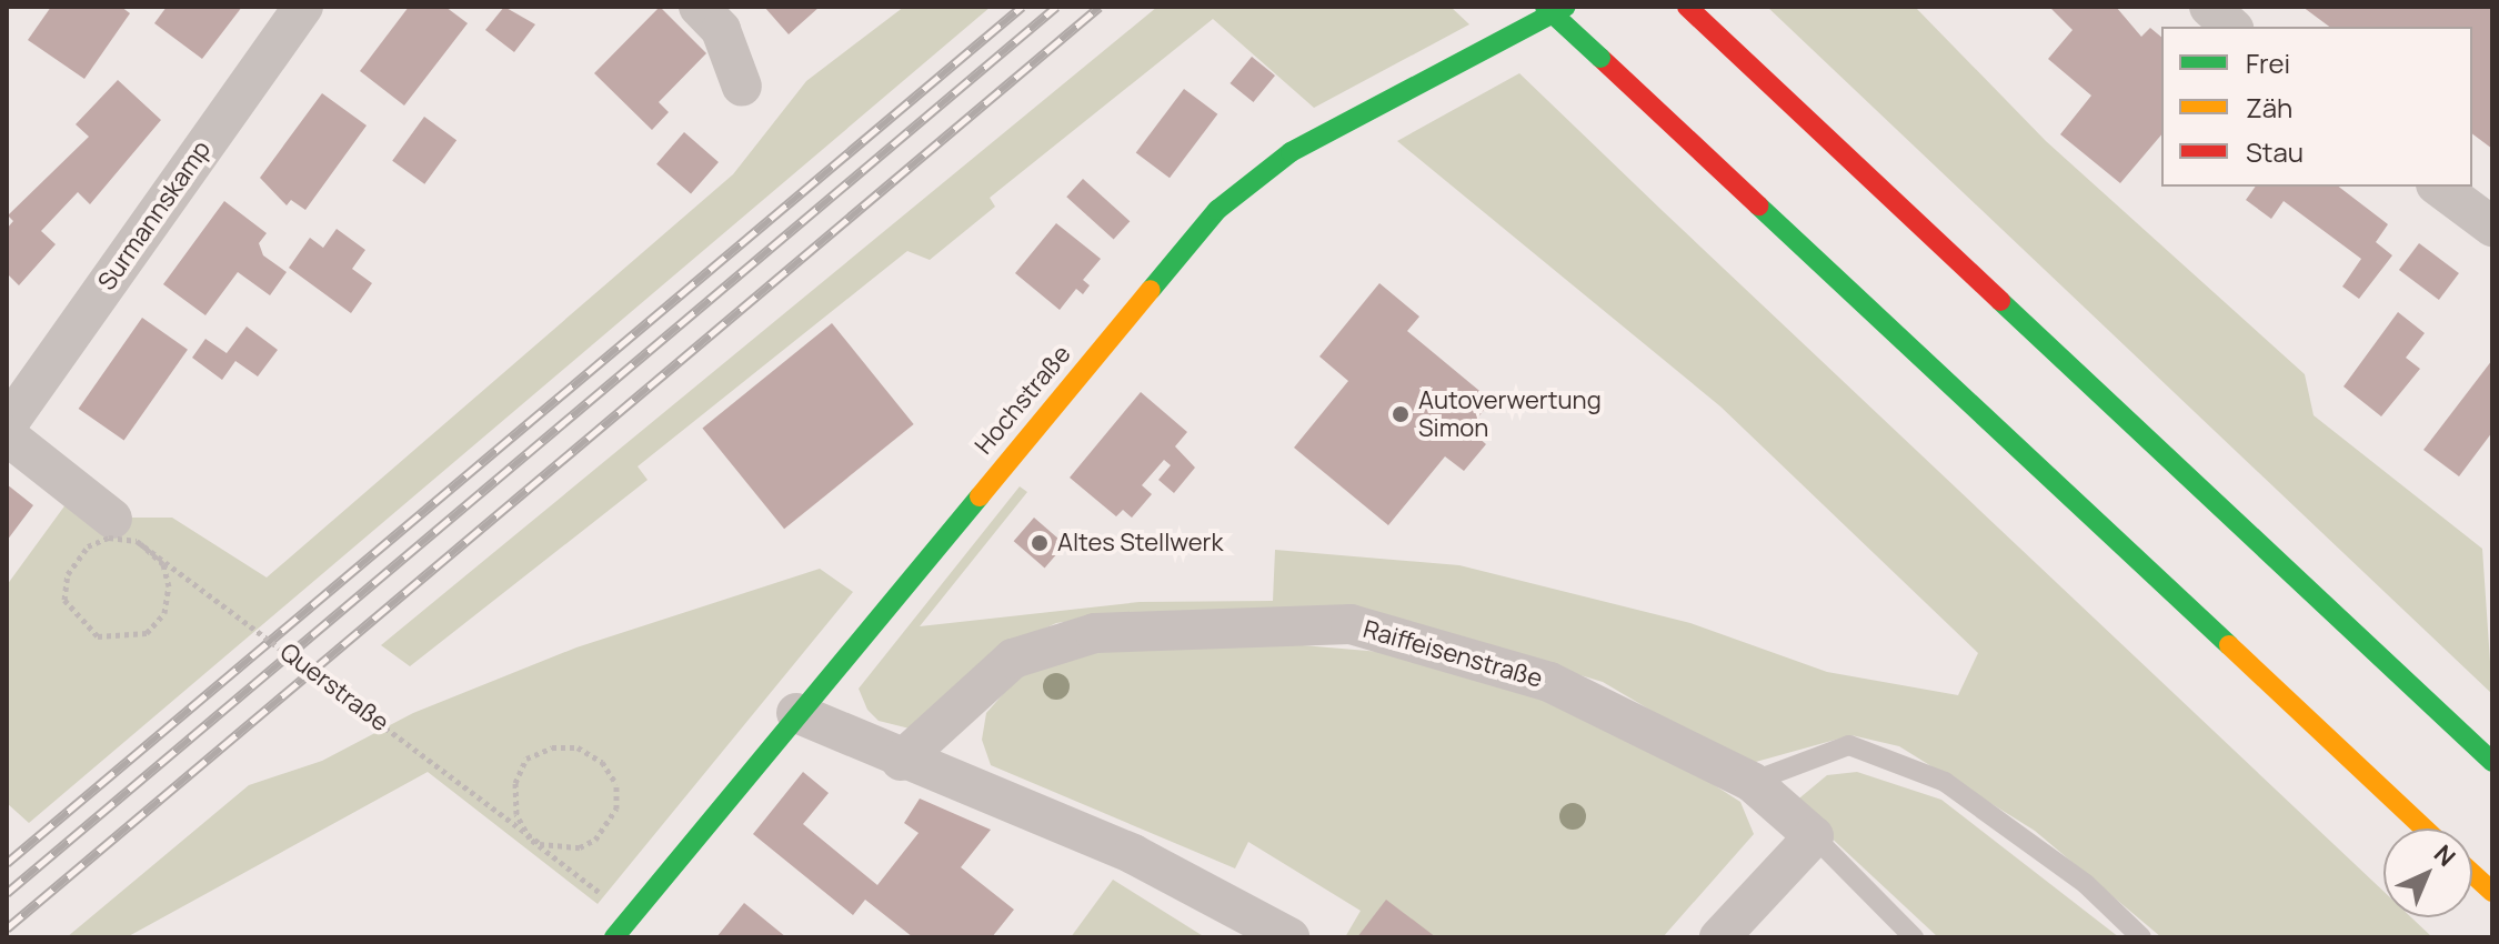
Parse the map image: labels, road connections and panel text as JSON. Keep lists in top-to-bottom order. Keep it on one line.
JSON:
{"streets":{"main road":["Hochstraße"],"street":["Surmannskamp","Raiffeisenstraße"],"path":["Querstraße"]},"crossings":[["Hochstraße","Querstraße"]],"places":["Autoverwertung Simon","Altes Stellwerk"],"legend":["Frei","Zäh","Stau"],"north":"top right"}
